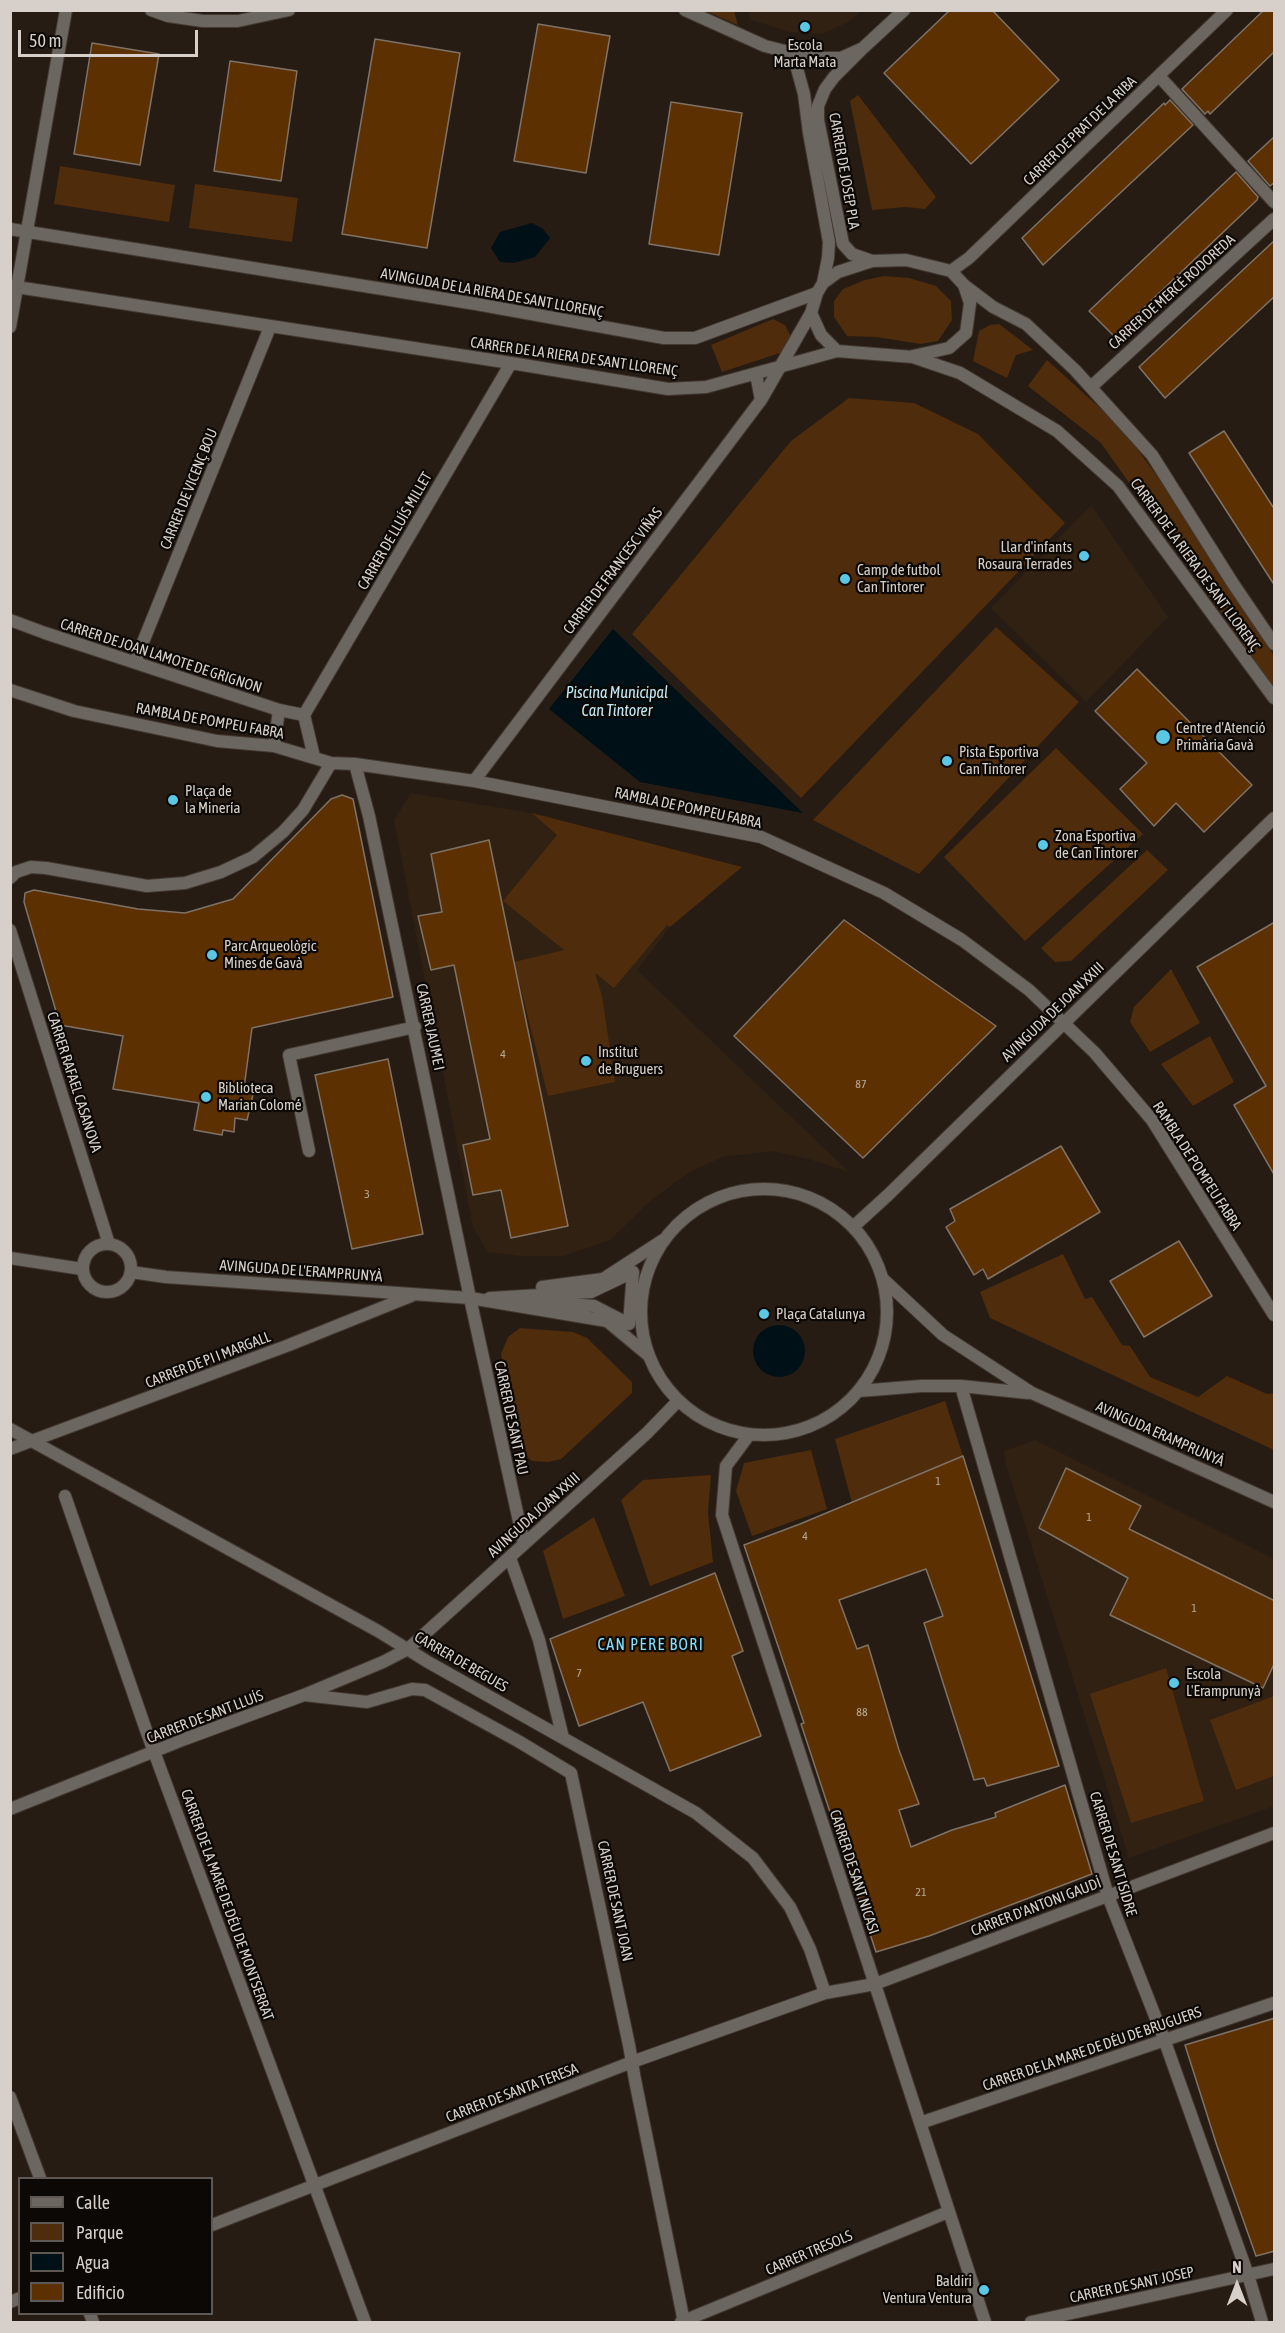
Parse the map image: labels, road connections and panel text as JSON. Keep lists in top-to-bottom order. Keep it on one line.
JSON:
{"streets":{"street":["CARRER DE PRAT DE LA RIBA","CARRER DE JOSEP PLA","CARRER DE MERCÈ RODOREDA","AVINGUDA DE LA RIERA DE SANT LLORENÇ","CARRER DE LA RIERA DE SANT LLORENÇ","CARRER DE VICENÇ BOU","CARRER DE LLUÍS MILLET","CARRER DE FRANCESC VIÑAS","CARRER DE JOAN LAMOTE DE GRIGNON","RAMBLA DE POMPEU FABRA","AVINGUDA DE JOAN XXIII","CARRER JAUME I","CARRER RAFAEL CASANOVA","AVINGUDA DE L'ERAMPRUNYÀ","CARRER DE PI I MARGALL","CARRER DE SANT PAU","AVINGUDA ERAMPRUNYÀ","AVINGUDA JOAN XXIII","CARRER DE BEGUES","CARRER DE SANT LLUÍS","CARRER DE SANT ISIDRE","CARRER DE SANT NICASI","CARRER DE SANT JOAN","CARRER DE LA MARE DE DÉU DE MONTSERRAT","CARRER D'ANTONI GAUDÍ","CARRER DE LA MARE DE DÉU DE BRUGUERS","CARRER DE SANTA TERESA","CARRER TRESOLS","CARRER DE SANT JOSEP"]},"crossings":[["CARRER DE PRAT DE LA RIBA","CARRER DE JOSEP PLA"],["CARRER DE PRAT DE LA RIBA","AVINGUDA DE LA RIERA DE SANT LLORENÇ"],["CARRER DE PRAT DE LA RIBA","CARRER DE LA RIERA DE SANT LLORENÇ"],["CARRER DE JOSEP PLA","AVINGUDA DE LA RIERA DE SANT LLORENÇ"],["CARRER DE JOSEP PLA","CARRER DE LA RIERA DE SANT LLORENÇ"],["AVINGUDA DE LA RIERA DE SANT LLORENÇ","CARRER DE LA RIERA DE SANT LLORENÇ"],["CARRER DE LA RIERA DE SANT LLORENÇ","CARRER DE VICENÇ BOU"],["CARRER DE LA RIERA DE SANT LLORENÇ","CARRER DE LLUÍS MILLET"],["CARRER DE VICENÇ BOU","CARRER DE JOAN LAMOTE DE GRIGNON"],["CARRER DE LLUÍS MILLET","CARRER DE JOAN LAMOTE DE GRIGNON"],["CARRER DE FRANCESC VIÑAS","RAMBLA DE POMPEU FABRA"],["RAMBLA DE POMPEU FABRA","AVINGUDA DE JOAN XXIII"],["RAMBLA DE POMPEU FABRA","CARRER JAUME I"],["CARRER JAUME I","AVINGUDA DE L'ERAMPRUNYÀ"],["CARRER JAUME I","CARRER DE SANT PAU"],["CARRER RAFAEL CASANOVA","AVINGUDA DE L'ERAMPRUNYÀ"],["AVINGUDA DE L'ERAMPRUNYÀ","CARRER DE PI I MARGALL"],["AVINGUDA DE L'ERAMPRUNYÀ","CARRER DE SANT PAU"],["CARRER DE PI I MARGALL","CARRER DE BEGUES"],["CARRER DE SANT PAU","AVINGUDA JOAN XXIII"],["AVINGUDA JOAN XXIII","CARRER DE BEGUES"],["AVINGUDA JOAN XXIII","CARRER DE SANT LLUÍS"],["CARRER DE BEGUES","CARRER DE SANT LLUÍS"],["CARRER DE BEGUES","CARRER D'ANTONI GAUDÍ"],["CARRER DE BEGUES","CARRER DE SANTA TERESA"],["CARRER DE SANT LLUÍS","CARRER DE SANT JOAN"],["CARRER DE SANT LLUÍS","CARRER DE LA MARE DE DÉU DE MONTSERRAT"],["CARRER DE SANT ISIDRE","CARRER D'ANTONI GAUDÍ"],["CARRER DE SANT ISIDRE","CARRER DE LA MARE DE DÉU DE BRUGUERS"],["CARRER DE SANT ISIDRE","CARRER DE SANT JOSEP"],["CARRER DE SANT NICASI","CARRER D'ANTONI GAUDÍ"],["CARRER DE SANT NICASI","CARRER DE LA MARE DE DÉU DE BRUGUERS"],["CARRER DE SANT NICASI","CARRER TRESOLS"],["CARRER DE SANT JOAN","CARRER DE SANTA TERESA"],["CARRER DE SANT JOAN","CARRER TRESOLS"],["CARRER DE LA MARE DE DÉU DE MONTSERRAT","CARRER DE SANTA TERESA"],["CARRER D'ANTONI GAUDÍ","CARRER DE SANTA TERESA"]],"districts":["CAN PERE BORI"],"water":["Piscina Municipal Can Tintorer"],"places":["Escola Marta Mata","Llar d'infants Rosaura Terrades","Camp de futbol Can Tintorer","Centre d'Atenció Primària Gavà","Pista Esportiva Can Tintorer","Plaça de la Minería","Zona Esportiva de Can Tintorer","Parc Arqueològic Mines de Gavà","Institut de Bruguers","Biblioteca Marian Colomé","Plaça Catalunya","Escola L'Eramprunyà","Baldiri Ventura Ventura"],"house_numbers":["4","87","3","1","1","4","1","7","88","21"],"legend":["Calle","Parque","Agua","Edificio"],"scale_bar":"50 m","north":"top"}
